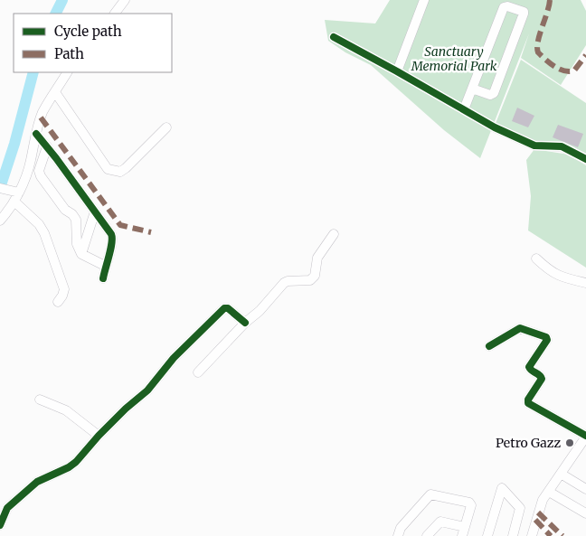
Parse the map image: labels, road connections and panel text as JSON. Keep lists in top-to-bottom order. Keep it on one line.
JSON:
{"parks":["Sanctuary Memorial Park"],"places":["Petro Gazz"],"legend":["Cycle path","Path"]}
